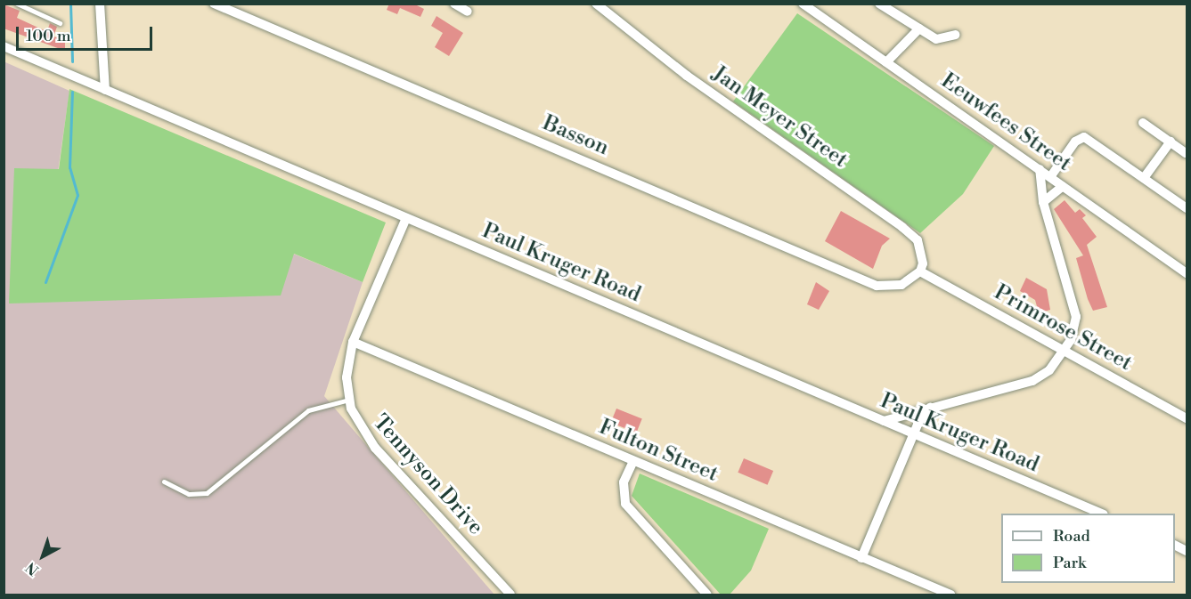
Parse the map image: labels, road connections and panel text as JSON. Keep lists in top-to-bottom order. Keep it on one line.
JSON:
{"streets":{"street":["Jan Meyer Street","Eeuwfees Street","Basson","Paul Kruger Road","Primrose Street","Fulton Street","Tennyson Drive"]},"crossings":[["Jan Meyer Street","Basson"],["Jan Meyer Street","Primrose Street"],["Basson","Primrose Street"],["Paul Kruger Road","Tennyson Drive"],["Fulton Street","Tennyson Drive"]],"legend":["Road","Park"],"scale_bar":"100 m","north":"bottom left"}
